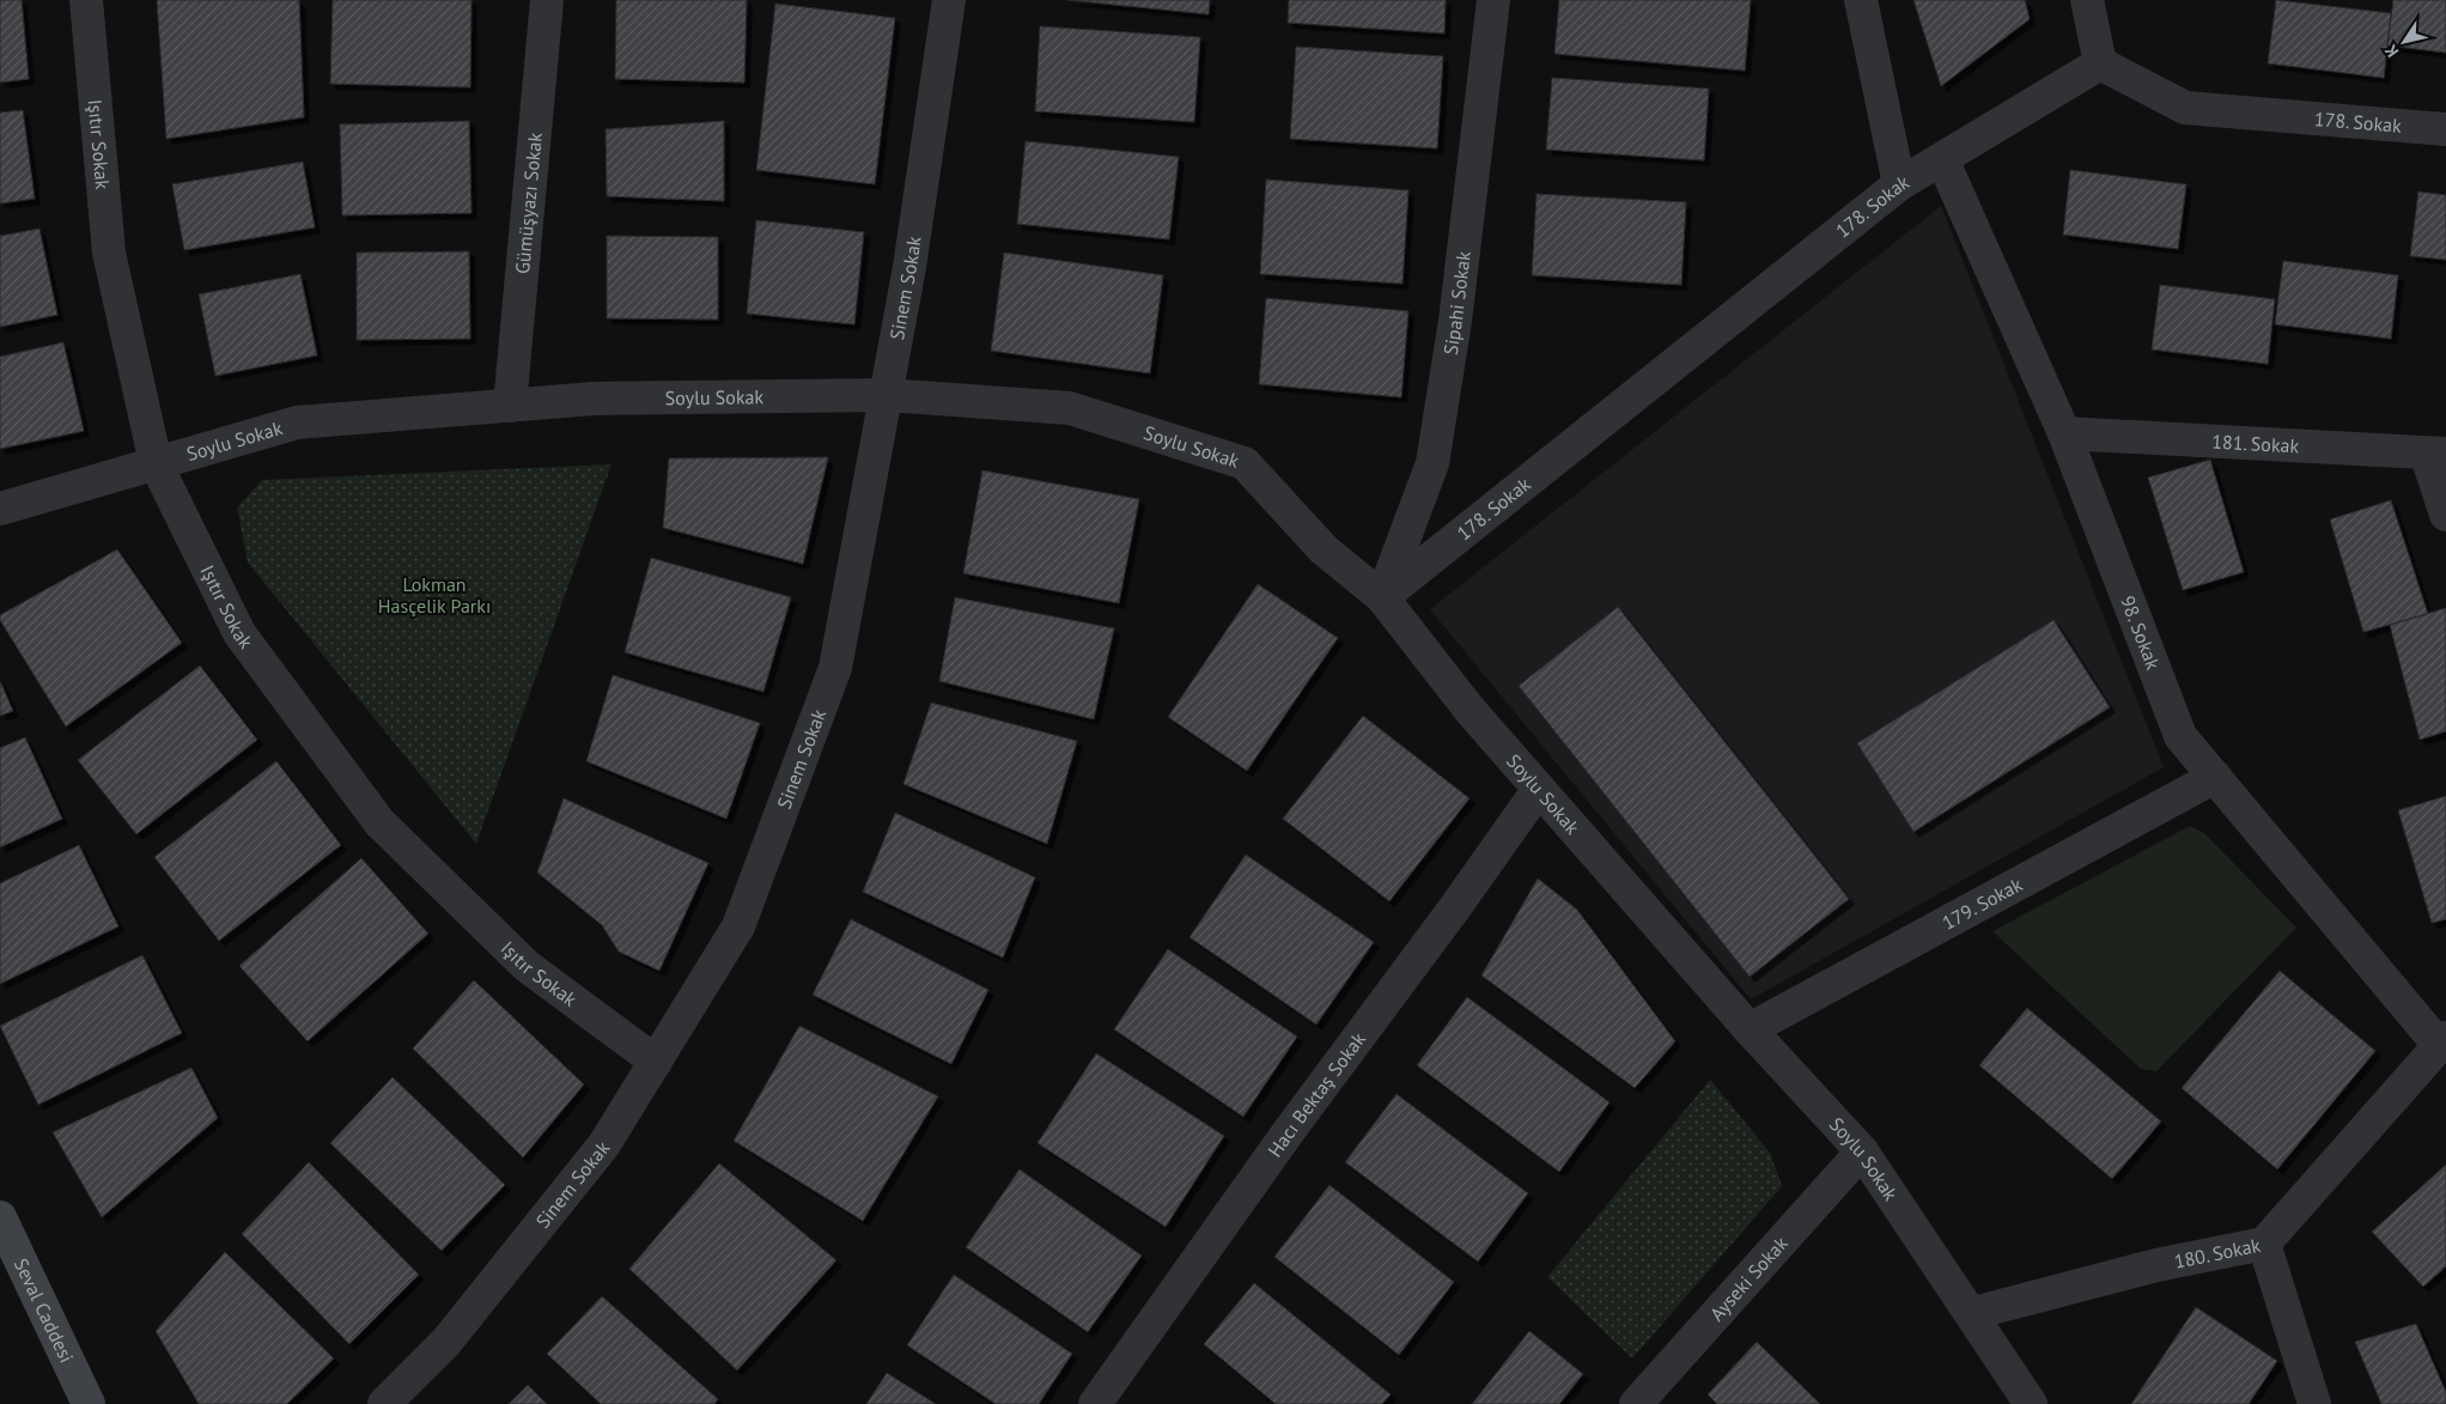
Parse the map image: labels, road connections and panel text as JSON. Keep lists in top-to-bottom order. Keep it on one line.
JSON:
{"streets":{"main road":["Seval Caddesi"],"street":["178. Sokak","Işıtır Sokak","Gümüşyazı Sokak","Sinem Sokak","Sipahi Sokak","Soylu Sokak","181. Sokak","98. Sokak","179. Sokak","Hacı Bektaş Sokak","180. Sokak","Ayseki Sokak"]},"crossings":[["178. Sokak","Sipahi Sokak"],["178. Sokak","Soylu Sokak"],["178. Sokak","98. Sokak"],["Işıtır Sokak","Sinem Sokak"],["Işıtır Sokak","Soylu Sokak"],["Gümüşyazı Sokak","Soylu Sokak"],["Sinem Sokak","Soylu Sokak"],["Sipahi Sokak","Soylu Sokak"],["Soylu Sokak","179. Sokak"],["Soylu Sokak","Hacı Bektaş Sokak"],["Soylu Sokak","180. Sokak"],["Soylu Sokak","Ayseki Sokak"],["181. Sokak","98. Sokak"],["98. Sokak","179. Sokak"],["98. Sokak","180. Sokak"]],"parks":["Lokman Hasçelik Parkı"],"north":"bottom left"}
